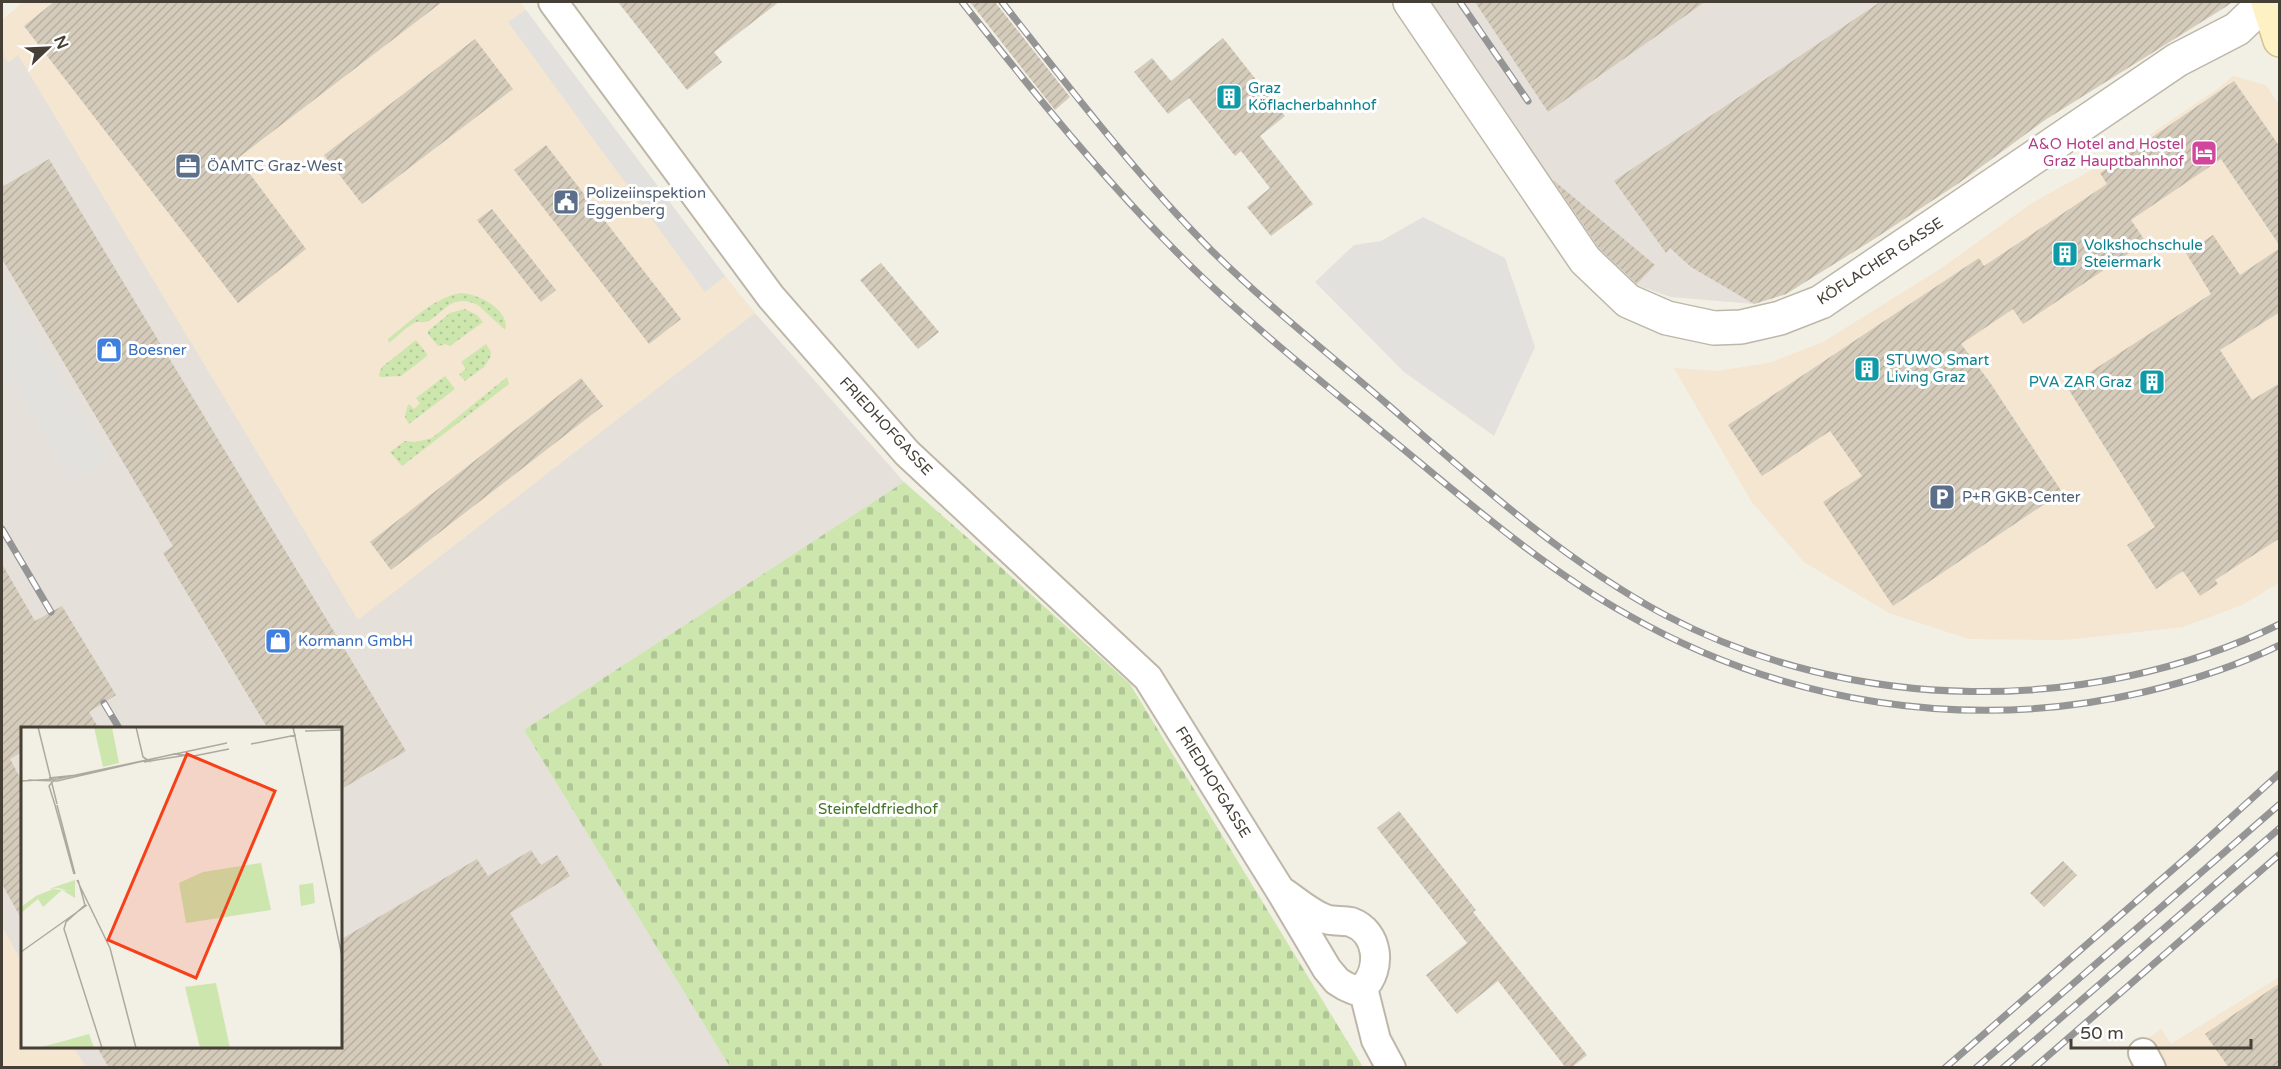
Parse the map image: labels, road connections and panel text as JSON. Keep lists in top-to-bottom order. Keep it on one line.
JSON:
{"streets":{"street":["KÖFLACHER GASSE","FRIEDHOFGASSE"]},"parks":["Steinfeldfriedhof"],"places":{"building":["Graz Köflacherbahnhof","Volkshochschule Steiermark","STUWO Smart Living Graz","PVA ZAR Graz"],"hotel":["A&O Hotel and Hostel Graz Hauptbahnhof"],"office":["ÖAMTC Graz-West"],"public building":["Polizeiinspektion Eggenberg"],"shop":["Boesner","Kormann GmbH"],"parking":["P+R GKB-Center"]},"scale_bar":"50 m","north":"top right"}
